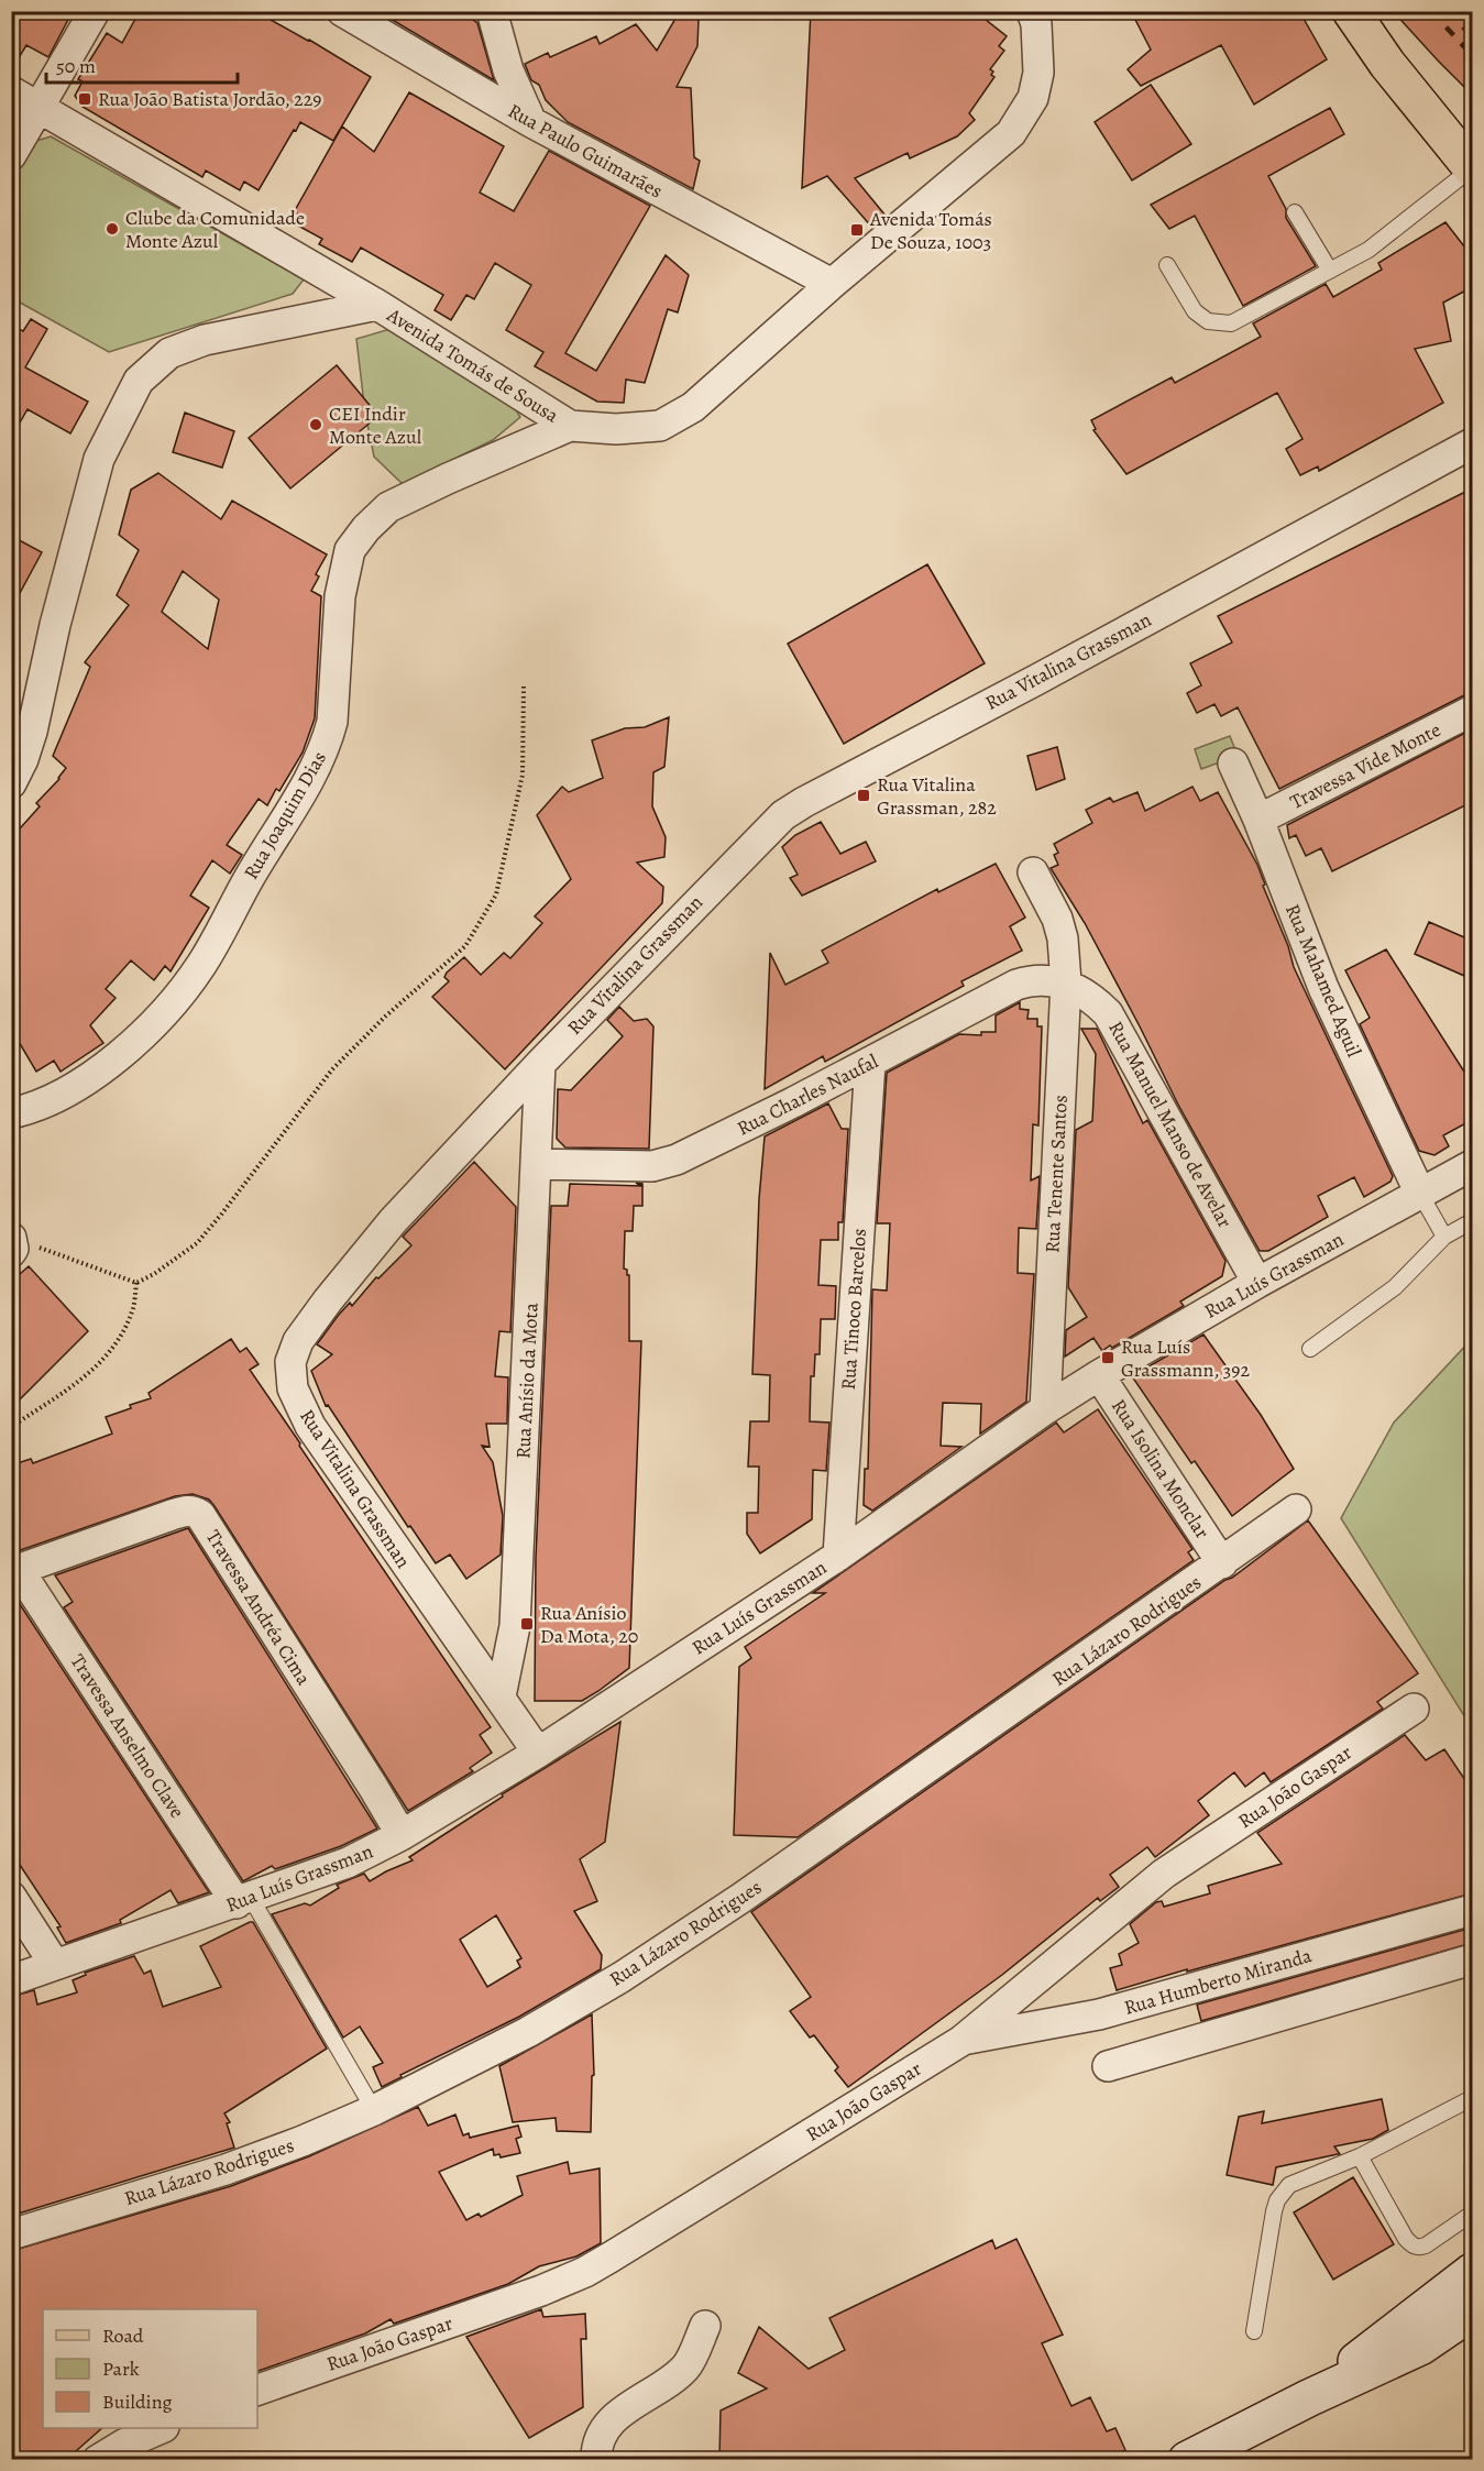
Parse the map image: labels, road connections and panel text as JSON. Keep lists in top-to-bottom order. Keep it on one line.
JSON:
{"streets":{"street":["Rua Paulo Guimarães","Avenida Tomás de Sousa","Rua Vitalina Grassman","Travessa Vide Monte","Rua Joaquim Dias","Rua Mahamed Aguil","Rua Charles Naufal","Rua Manuel Manso de Avelar","Rua Tenente Santos","Rua Luís Grassman","Rua Tinoco Barcelos","Rua Anísio da Mota","Rua Isolina Monclar","Travessa Andréa Cima","Rua Lázaro Rodrigues","Travessa Anselmo Clave","Rua João Gaspar","Rua Humberto Miranda"]},"crossings":[["Rua Paulo Guimarães","Avenida Tomás de Sousa"],["Avenida Tomás de Sousa","Rua Joaquim Dias"],["Rua Vitalina Grassman","Rua Luís Grassman"],["Rua Vitalina Grassman","Rua Anísio da Mota"],["Travessa Vide Monte","Rua Mahamed Aguil"],["Rua Mahamed Aguil","Rua Luís Grassman"],["Rua Charles Naufal","Rua Manuel Manso de Avelar"],["Rua Charles Naufal","Rua Tenente Santos"],["Rua Charles Naufal","Rua Tinoco Barcelos"],["Rua Charles Naufal","Rua Anísio da Mota"],["Rua Manuel Manso de Avelar","Rua Tenente Santos"],["Rua Manuel Manso de Avelar","Rua Luís Grassman"],["Rua Tenente Santos","Rua Luís Grassman"],["Rua Luís Grassman","Rua Tinoco Barcelos"],["Rua Luís Grassman","Rua Isolina Monclar"],["Rua Luís Grassman","Travessa Andréa Cima"],["Rua Luís Grassman","Travessa Anselmo Clave"],["Rua Isolina Monclar","Rua Lázaro Rodrigues"],["Travessa Andréa Cima","Travessa Anselmo Clave"],["Rua João Gaspar","Rua Humberto Miranda"]],"places":{"transit":["Rua João Batista Jordão, 229","Avenida Tomás De Souza, 1003","Rua Vitalina Grassman, 282","Rua Luís Grassmann, 392","Rua Anísio Da Mota, 20"],"other":["Clube da Comunidade Monte Azul","CEI Indir Monte Azul"]},"legend":["Road","Park","Building"],"scale_bar":"50 m"}
